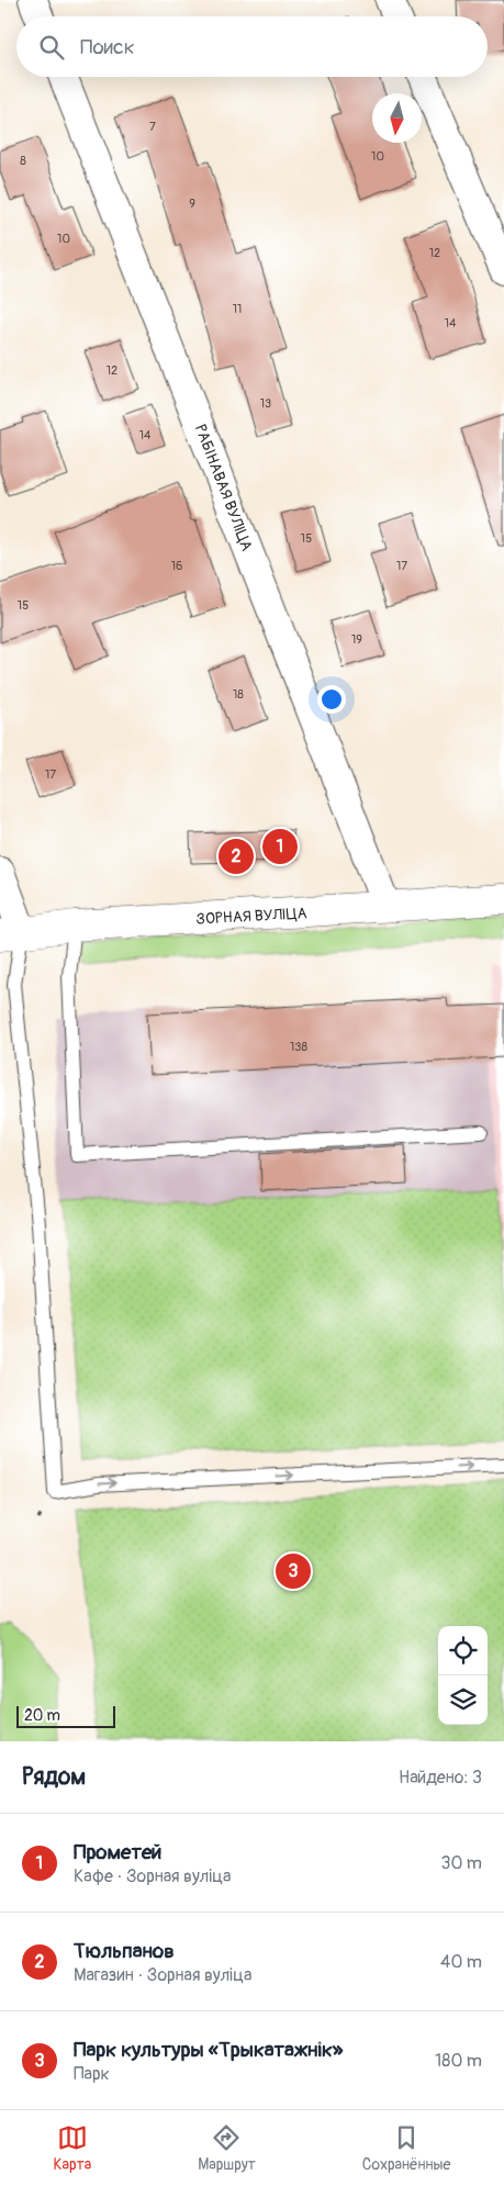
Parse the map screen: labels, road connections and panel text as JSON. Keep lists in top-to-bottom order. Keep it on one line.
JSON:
{"streets":{"street":["РАБІНАВАЯ ВУЛІЦА","ЗОРНАЯ ВУЛІЦА"]},"crossings":[["РАБІНАВАЯ ВУЛІЦА","ЗОРНАЯ ВУЛІЦА"]],"house_numbers":["7","10","8","9","10","12","11","14","12","13","14","15","16","17","15","19","18","17","138"],"scale_bar":"20 m","north":"bottom","page":{"search":"Поиск","pins":["1","2","3"],"scale":"20 m","heading":["Рядом","Найдено: 3"],"list":[{"mark":"1","name":"Прометей","note":"Кафе · Зорная вуліца","value":"30 m"},{"mark":"2","name":"Тюльпанов","note":"Магазин · Зорная вуліца","value":"40 m"},{"mark":"3","name":"Парк культуры «Трыкатажнік»","note":"Парк","value":"180 m"}],"nav":["Карта","Маршрут","Сохранённые"]}}
